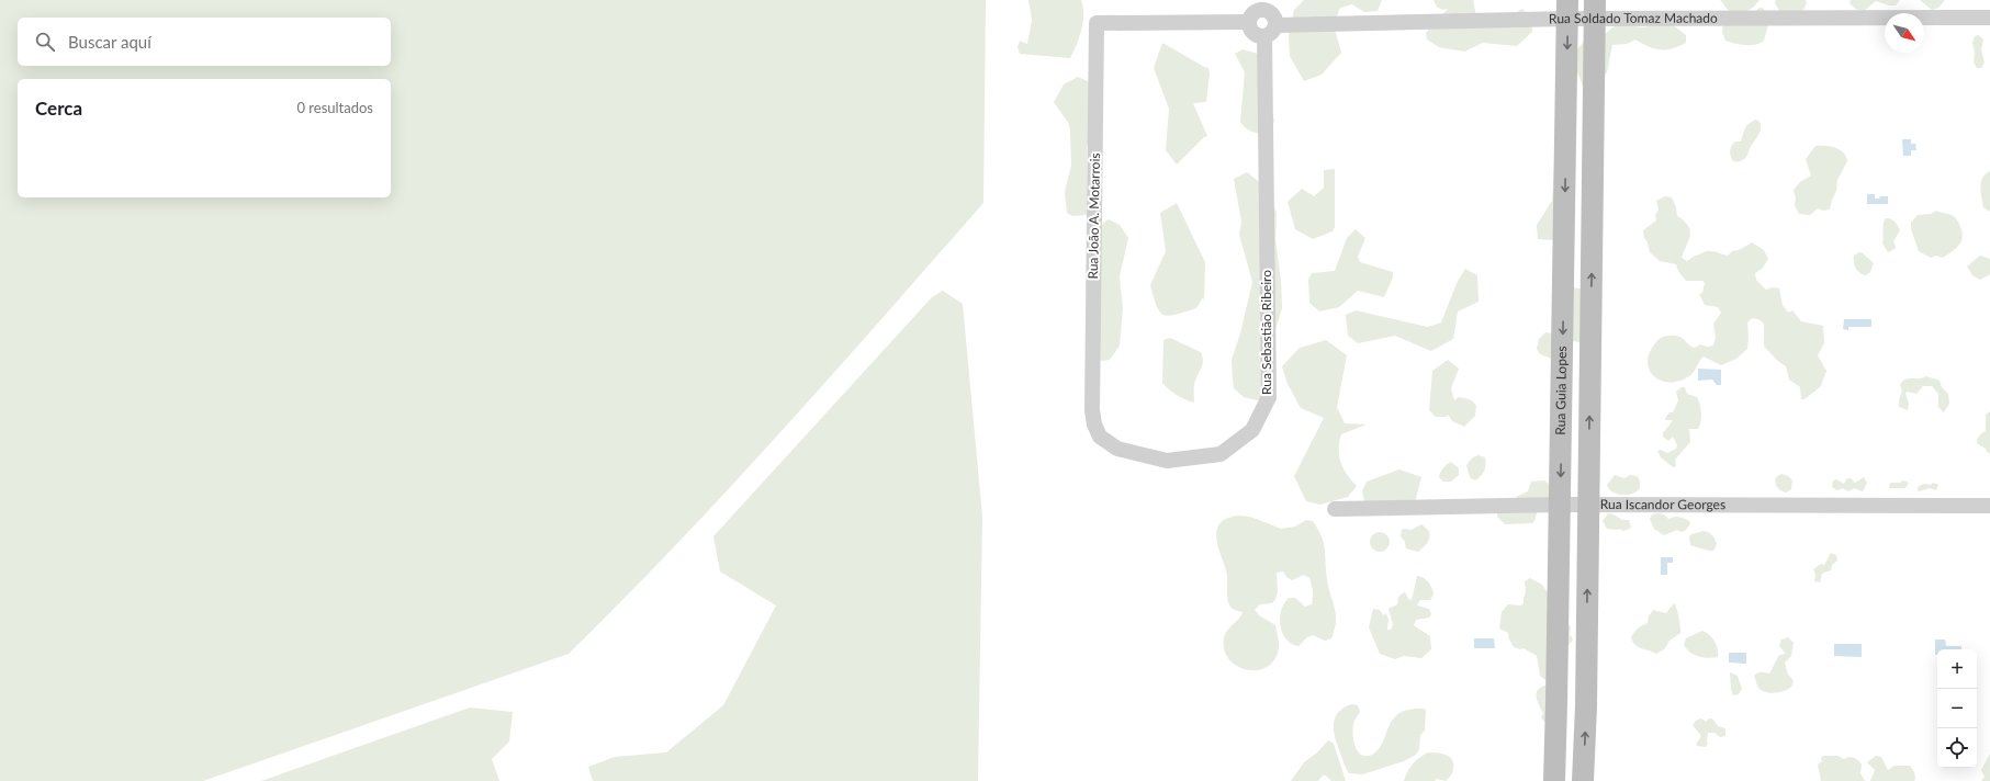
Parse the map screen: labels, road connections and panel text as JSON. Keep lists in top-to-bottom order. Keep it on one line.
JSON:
{"streets":{"main road":["Rua Guia Lopes"],"street":["Rua Soldado Tomaz Machado","Rua João A. Motarrois","Rua Sebastião Ribeiro","Rua Iscandor Georges"]},"crossings":[["Rua Soldado Tomaz Machado","Rua João A. Motarrois"],["Rua Soldado Tomaz Machado","Rua Sebastião Ribeiro"],["Rua Soldado Tomaz Machado","Rua Guia Lopes"],["Rua João A. Motarrois","Rua Sebastião Ribeiro"],["Rua Guia Lopes","Rua Iscandor Georges"]],"north":"bottom right","page":{"search":"Buscar aquí","heading":["Cerca","0 resultados"],"map_buttons":["+","−"]}}
